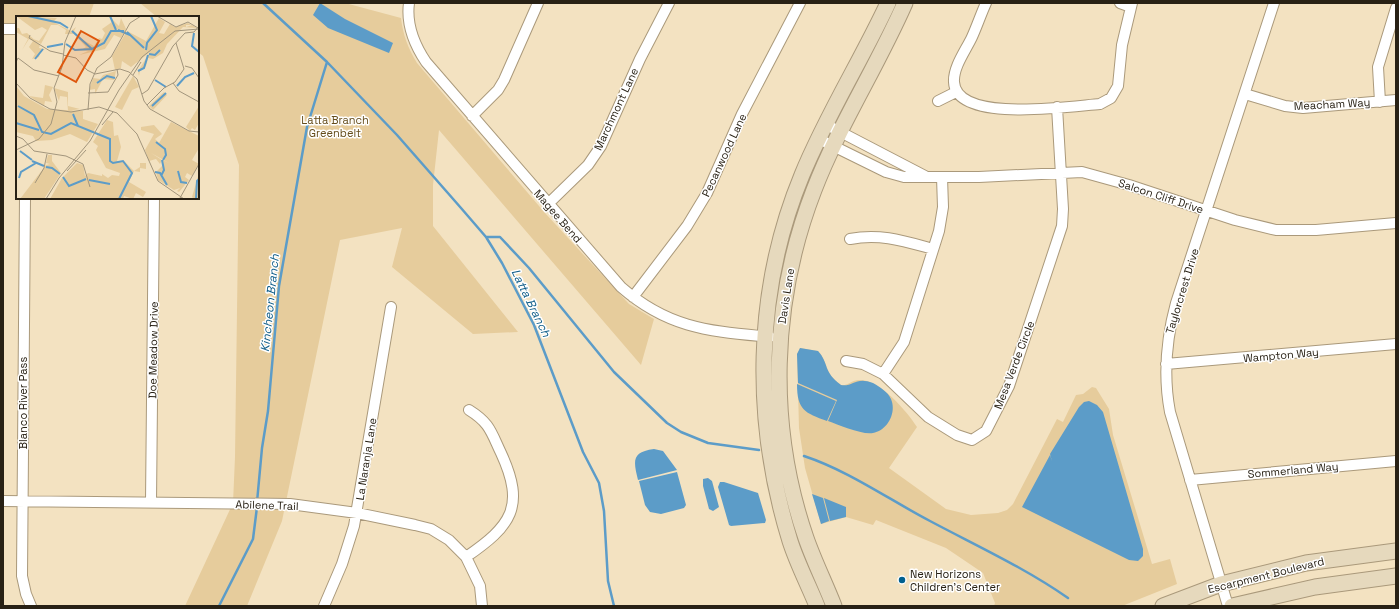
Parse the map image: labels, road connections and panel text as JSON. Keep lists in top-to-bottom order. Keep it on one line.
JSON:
{"streets":{"main road":["Davis Lane","Escarpment Boulevard"],"street":["Meacham Way","Marchmont Lane","Pecanwood Lane","Salcon Cliff Drive","Magee Bend","Taylorcrest Drive","Doe Meadow Drive","Wampton Way","Mesa Verde Circle","Blanco River Pass","La Naranja Lane","Sommerland Way","Abilene Trail"]},"crossings":[["Meacham Way","Taylorcrest Drive"],["Marchmont Lane","Magee Bend"],["Pecanwood Lane","Magee Bend"],["Salcon Cliff Drive","Taylorcrest Drive"],["Salcon Cliff Drive","Davis Lane"],["Salcon Cliff Drive","Mesa Verde Circle"],["Magee Bend","Davis Lane"],["Taylorcrest Drive","Wampton Way"],["Taylorcrest Drive","Sommerland Way"],["Taylorcrest Drive","Escarpment Boulevard"],["Doe Meadow Drive","Abilene Trail"],["Blanco River Pass","Abilene Trail"],["La Naranja Lane","Abilene Trail"]],"water":["Kincheon Branch","Latta Branch"],"parks":["Latta Branch Greenbelt"],"places":["New Horizons Children's Center"]}
